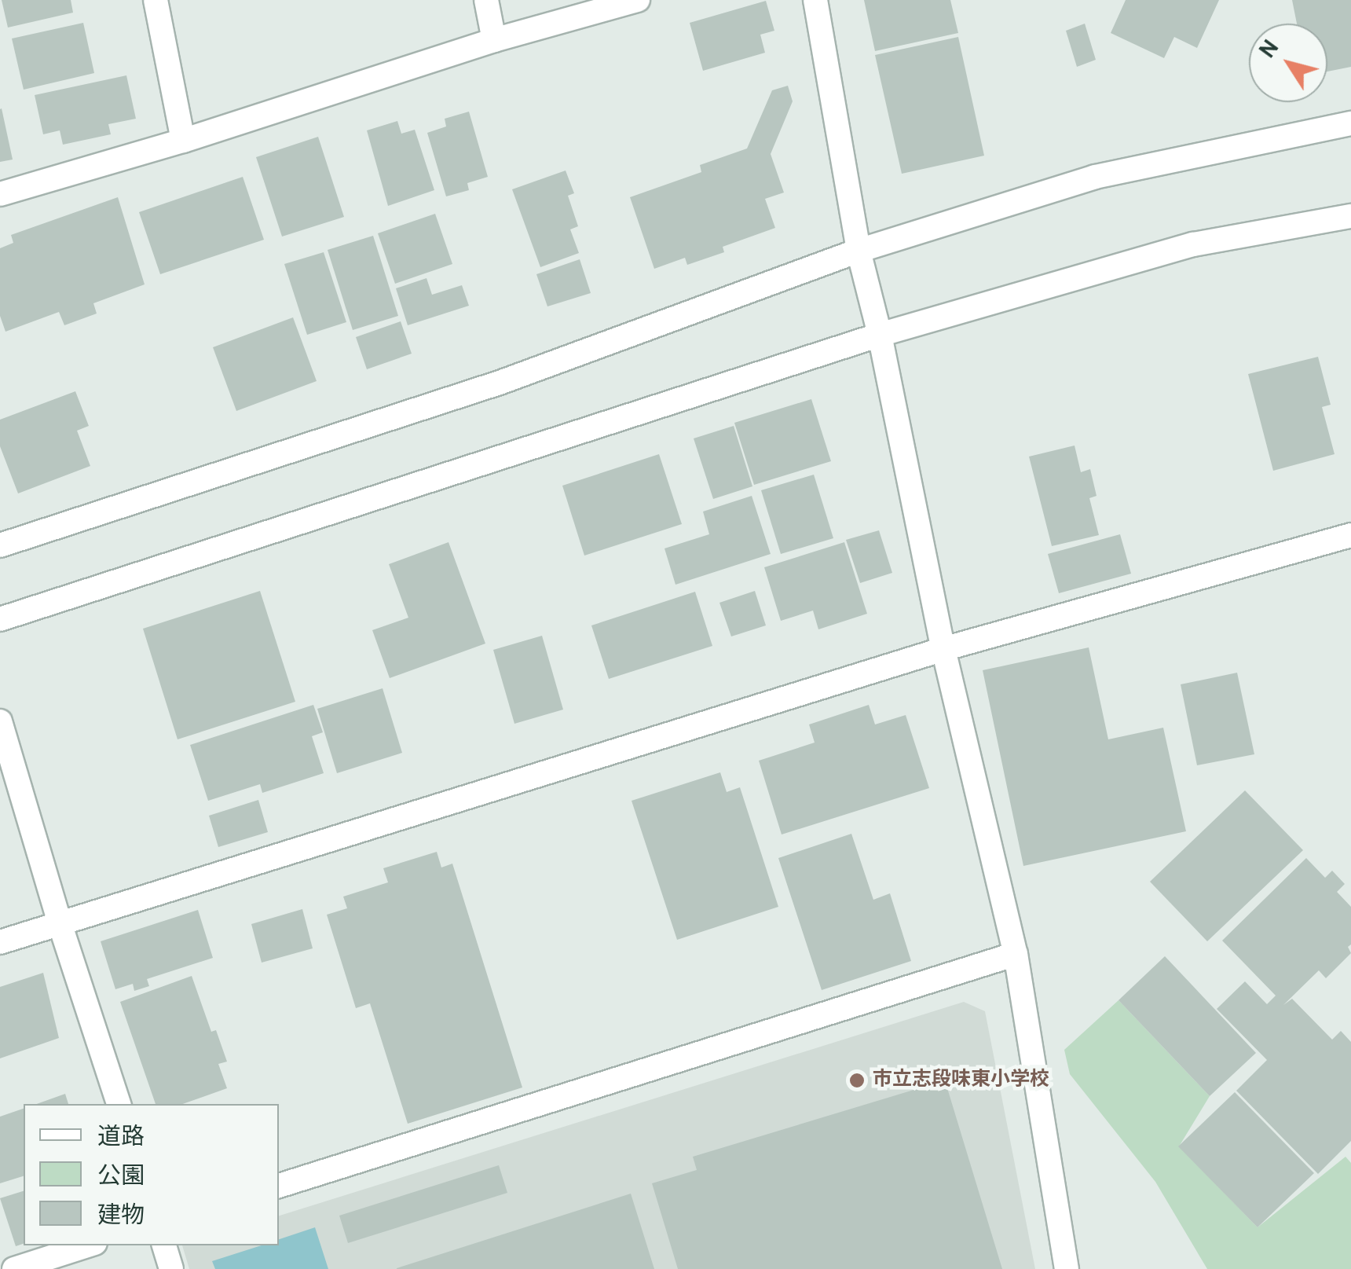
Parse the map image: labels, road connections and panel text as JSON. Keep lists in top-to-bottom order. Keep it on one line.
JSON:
{"places":["市立志段味東小学校"],"legend":["道路","公園","建物"],"north":"top left"}
